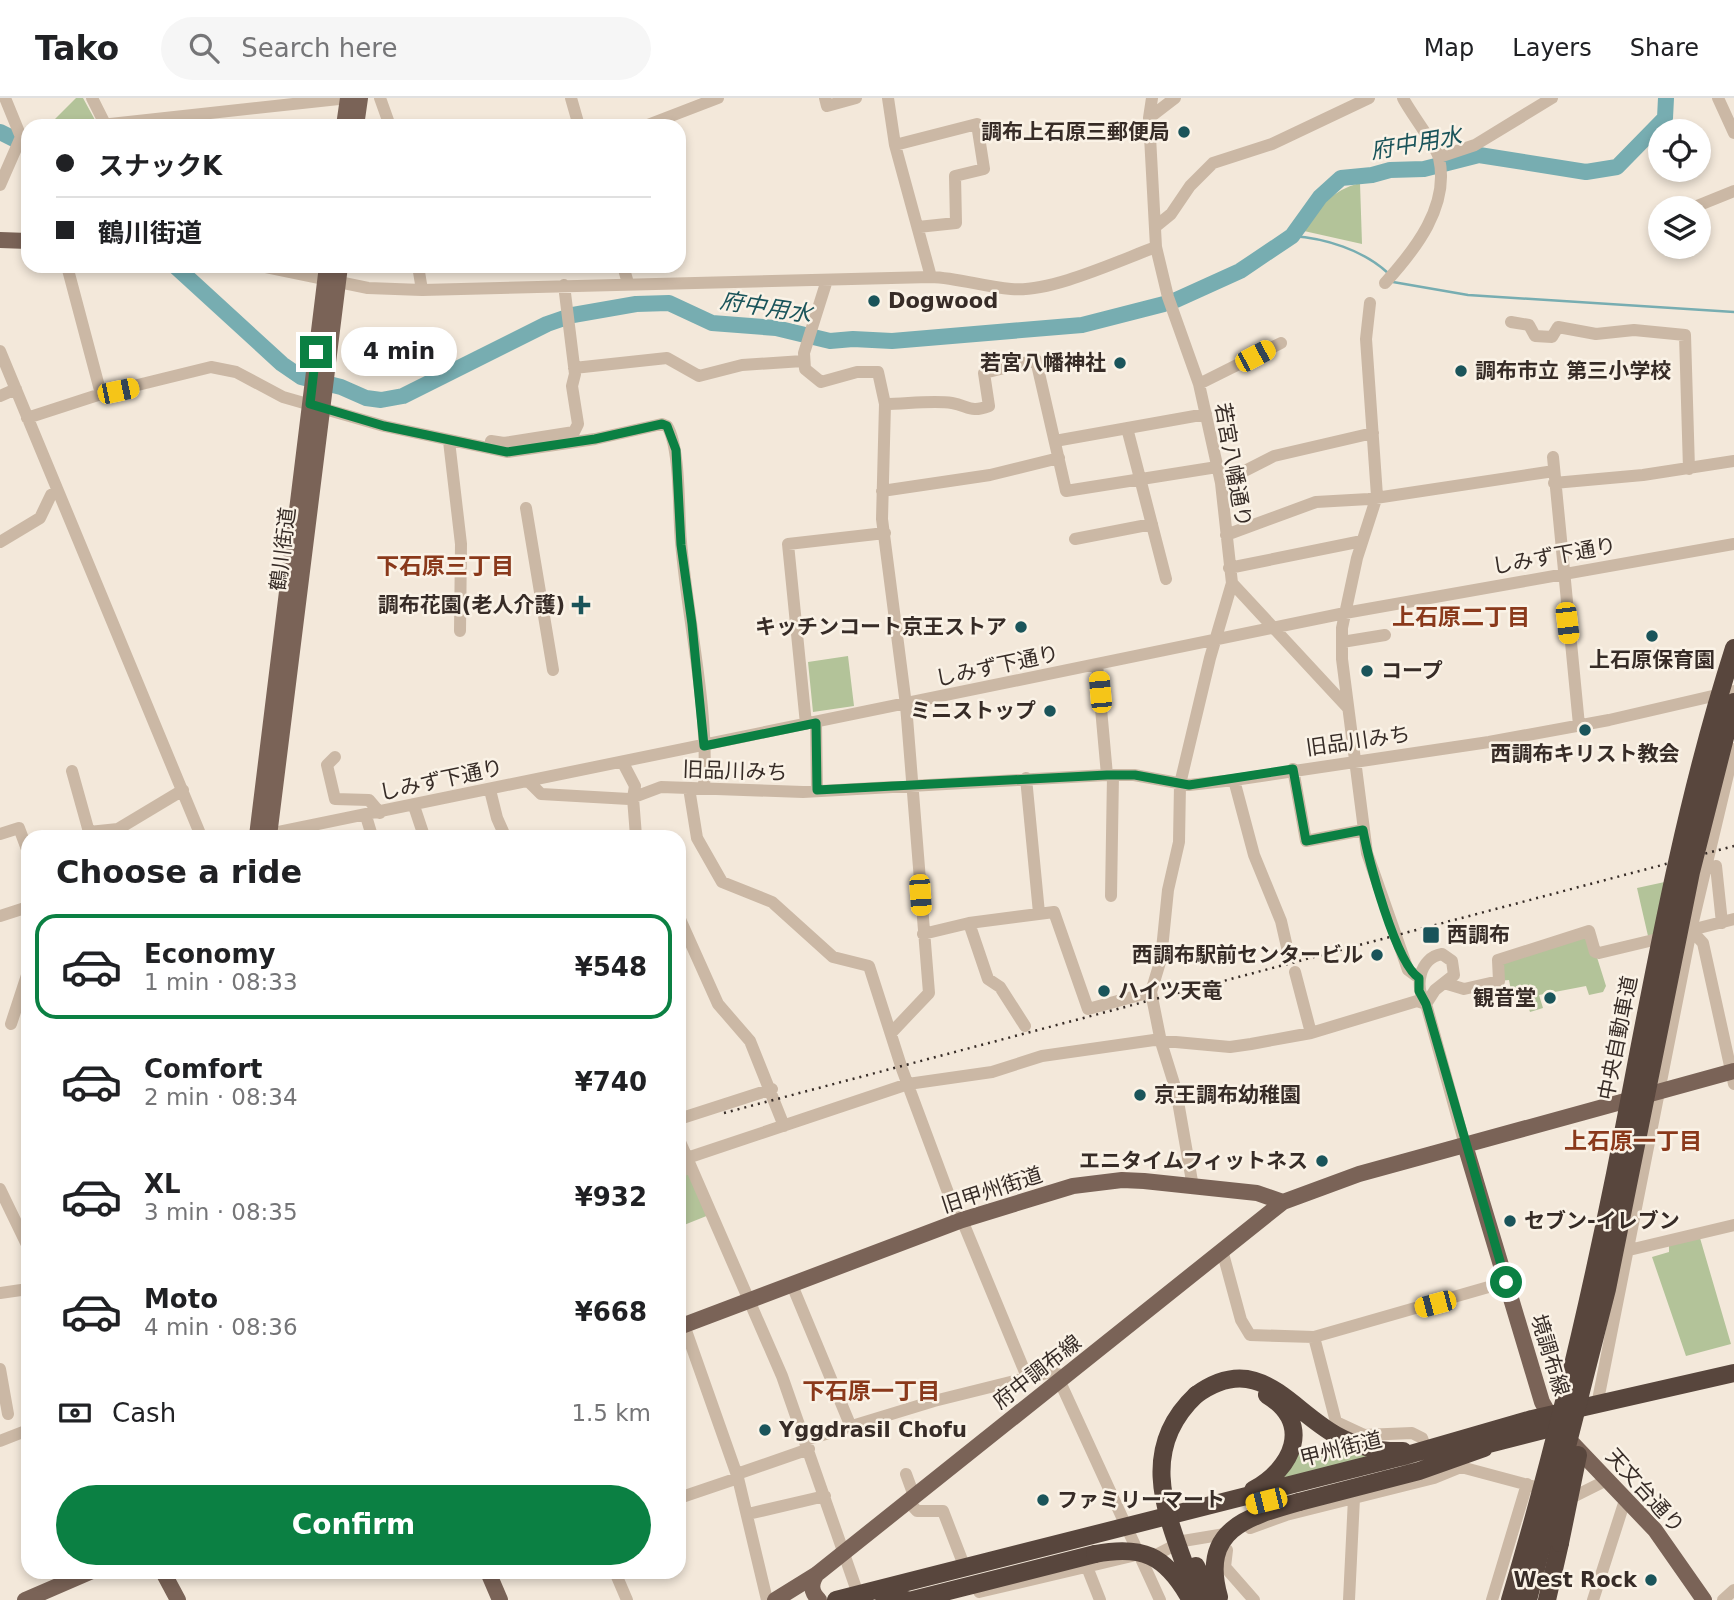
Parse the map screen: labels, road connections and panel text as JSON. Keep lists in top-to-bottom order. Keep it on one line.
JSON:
{"streets":{"highway":["中央自動車道","甲州街道"],"main road":["鶴川街道","旧甲州街道","境調布線","府中調布線","天文台通り"],"street":["若宮八幡通り","しみず下通り","旧品川みち"]},"crossings":[["若宮八幡通り","しみず下通り"],["しみず下通り","旧品川みち"],["旧甲州街道","府中調布線"],["境調布線","甲州街道"],["境調布線","天文台通り"],["甲州街道","天文台通り"]],"districts":["下石原三丁目","上石原二丁目","上石原一丁目","下石原一丁目"],"water":["府中用水"],"places":{"other":["調布上石原三郵便局","Dogwood","若宮八幡神社","調布市立 第三小学校","キッチンコート京王ストア","上石原保育園","コープ","ミニストップ","西調布キリスト教会","西調布駅前センタービル","ハイツ天竜","観音堂","京王調布幼稚園","エニタイムフィットネス","セブン-イレブン","Yggdrasil Chofu","ファミリーマート","West Rock"],"health":["調布花園(老人介護)"],"transit":["西調布"]},"page":{"header":"Tako","search":"Search here","nav":["Map","Layers","Share"],"banner":["スナックK","鶴川街道"],"bubble":"4 min","heading":"Choose a ride","list":[{"name":"Economy","note":"1 min · 08:33","value":"¥548"},{"name":"Comfort","note":"2 min · 08:34","value":"¥740"},{"name":"XL","note":"3 min · 08:35","value":"¥932"},{"name":"Moto","note":"4 min · 08:36","value":"¥668"}],"pay":["Cash","1.5 km"],"buttons":"Confirm"}}
